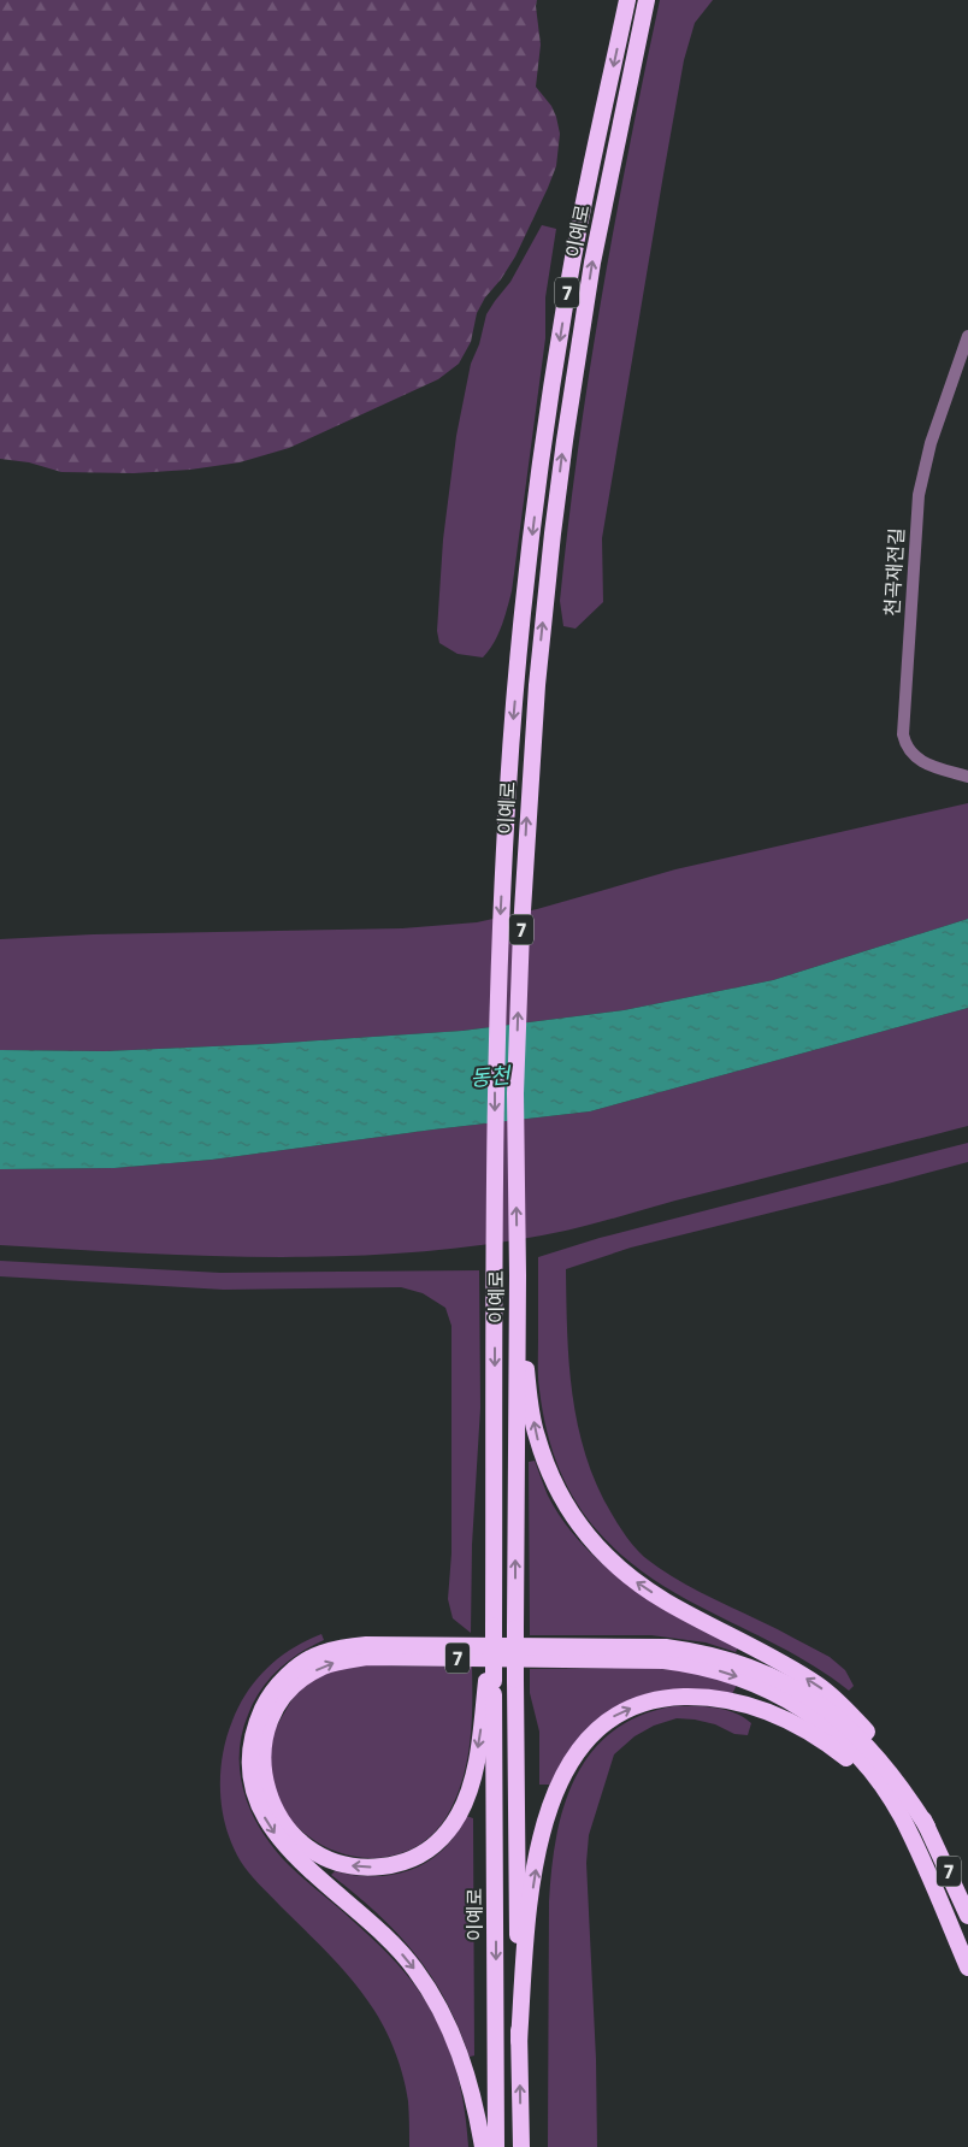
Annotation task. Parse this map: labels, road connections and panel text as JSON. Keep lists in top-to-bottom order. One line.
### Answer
{"streets":{"highway":["이예로","7"],"street":["천곡재전길"]},"crossings":[["이예로","7"]],"water":["동천"]}
